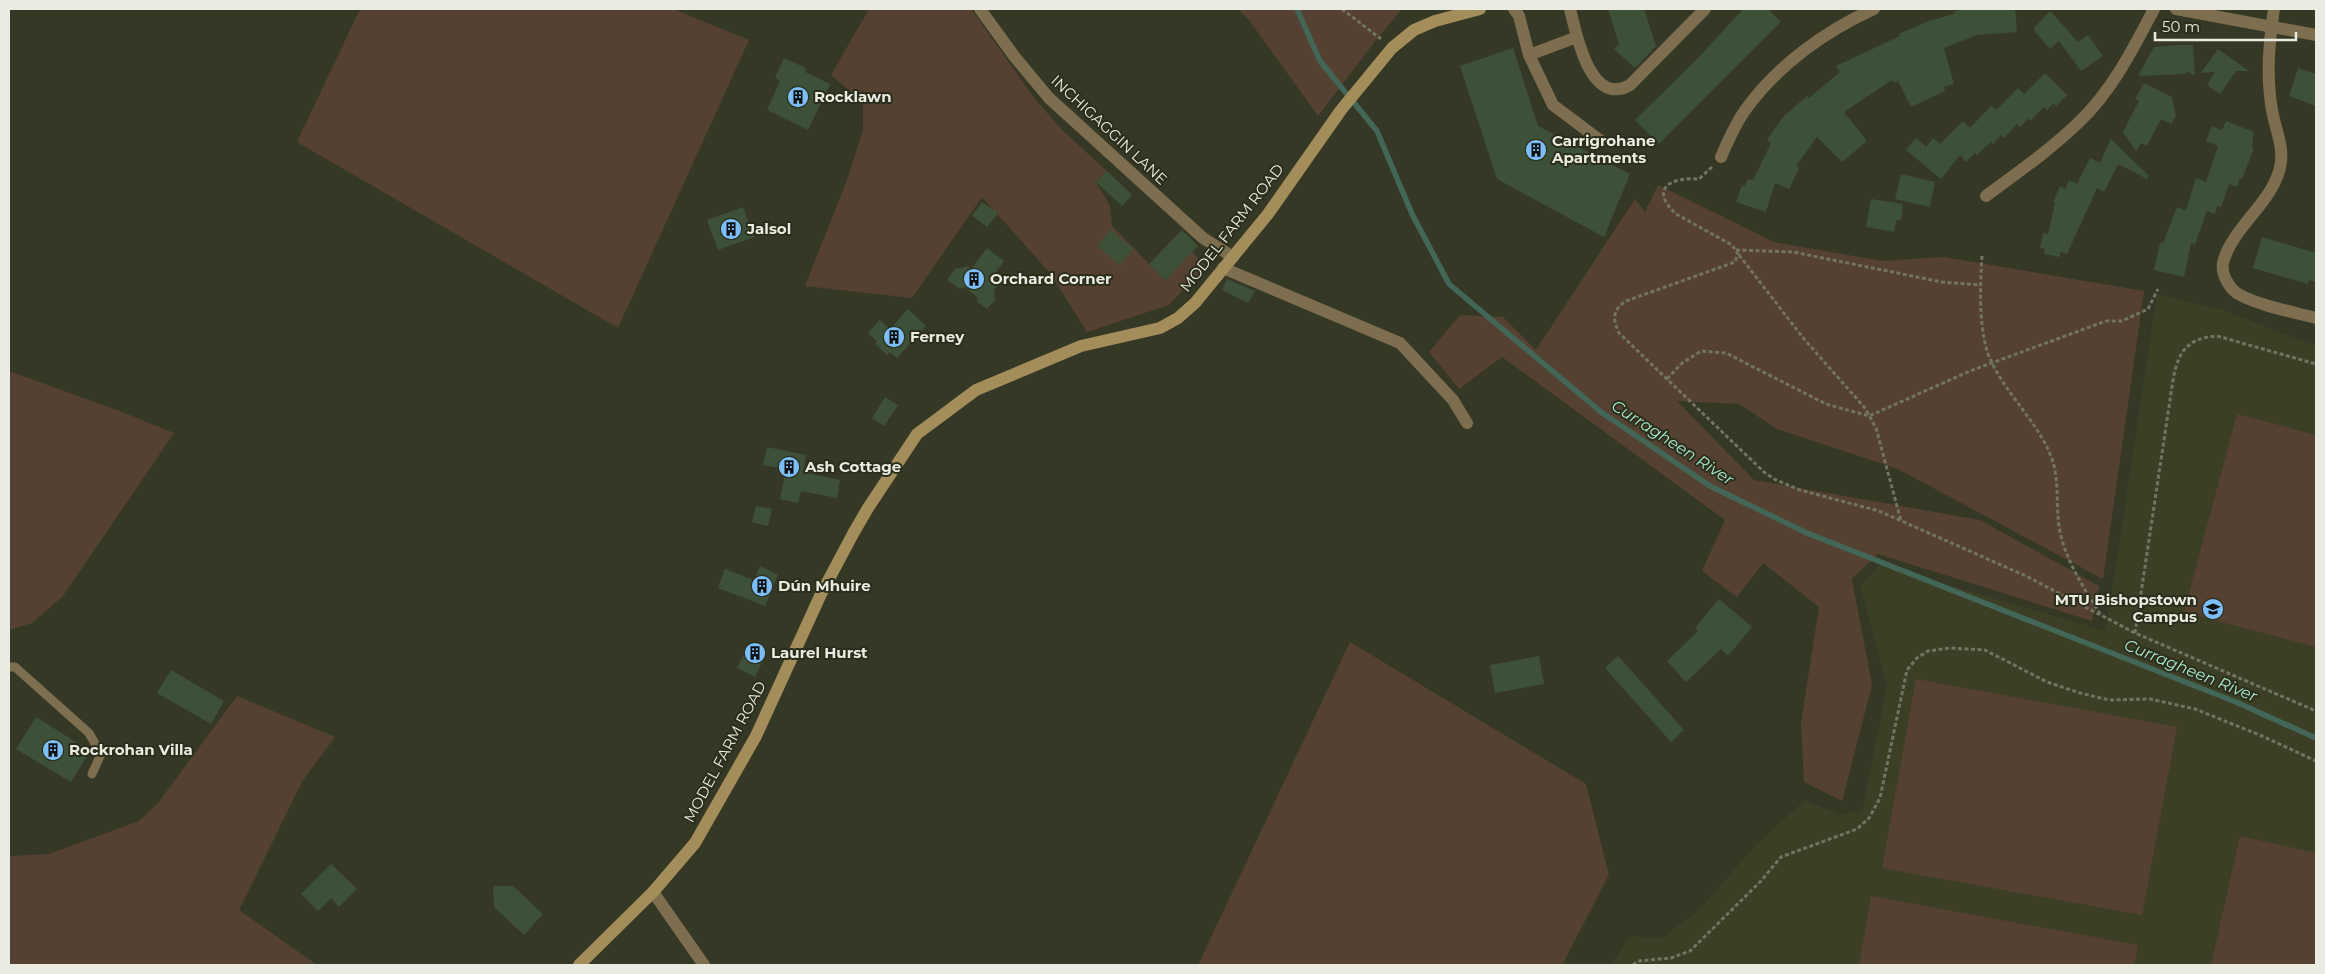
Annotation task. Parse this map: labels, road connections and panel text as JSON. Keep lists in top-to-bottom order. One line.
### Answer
{"streets":{"main road":["MODEL FARM ROAD"],"street":["INCHIGAGGIN LANE"]},"crossings":[["INCHIGAGGIN LANE","MODEL FARM ROAD"]],"water":["Curragheen River"],"places":{"building":["Rocklawn","Carrigrohane Apartments","Jalsol","Orchard Corner","Ferney","Ash Cottage","Dún Mhuire","Laurel Hurst","Rockrohan Villa"],"school or university":["MTU Bishopstown Campus"]},"scale_bar":"50 m"}
